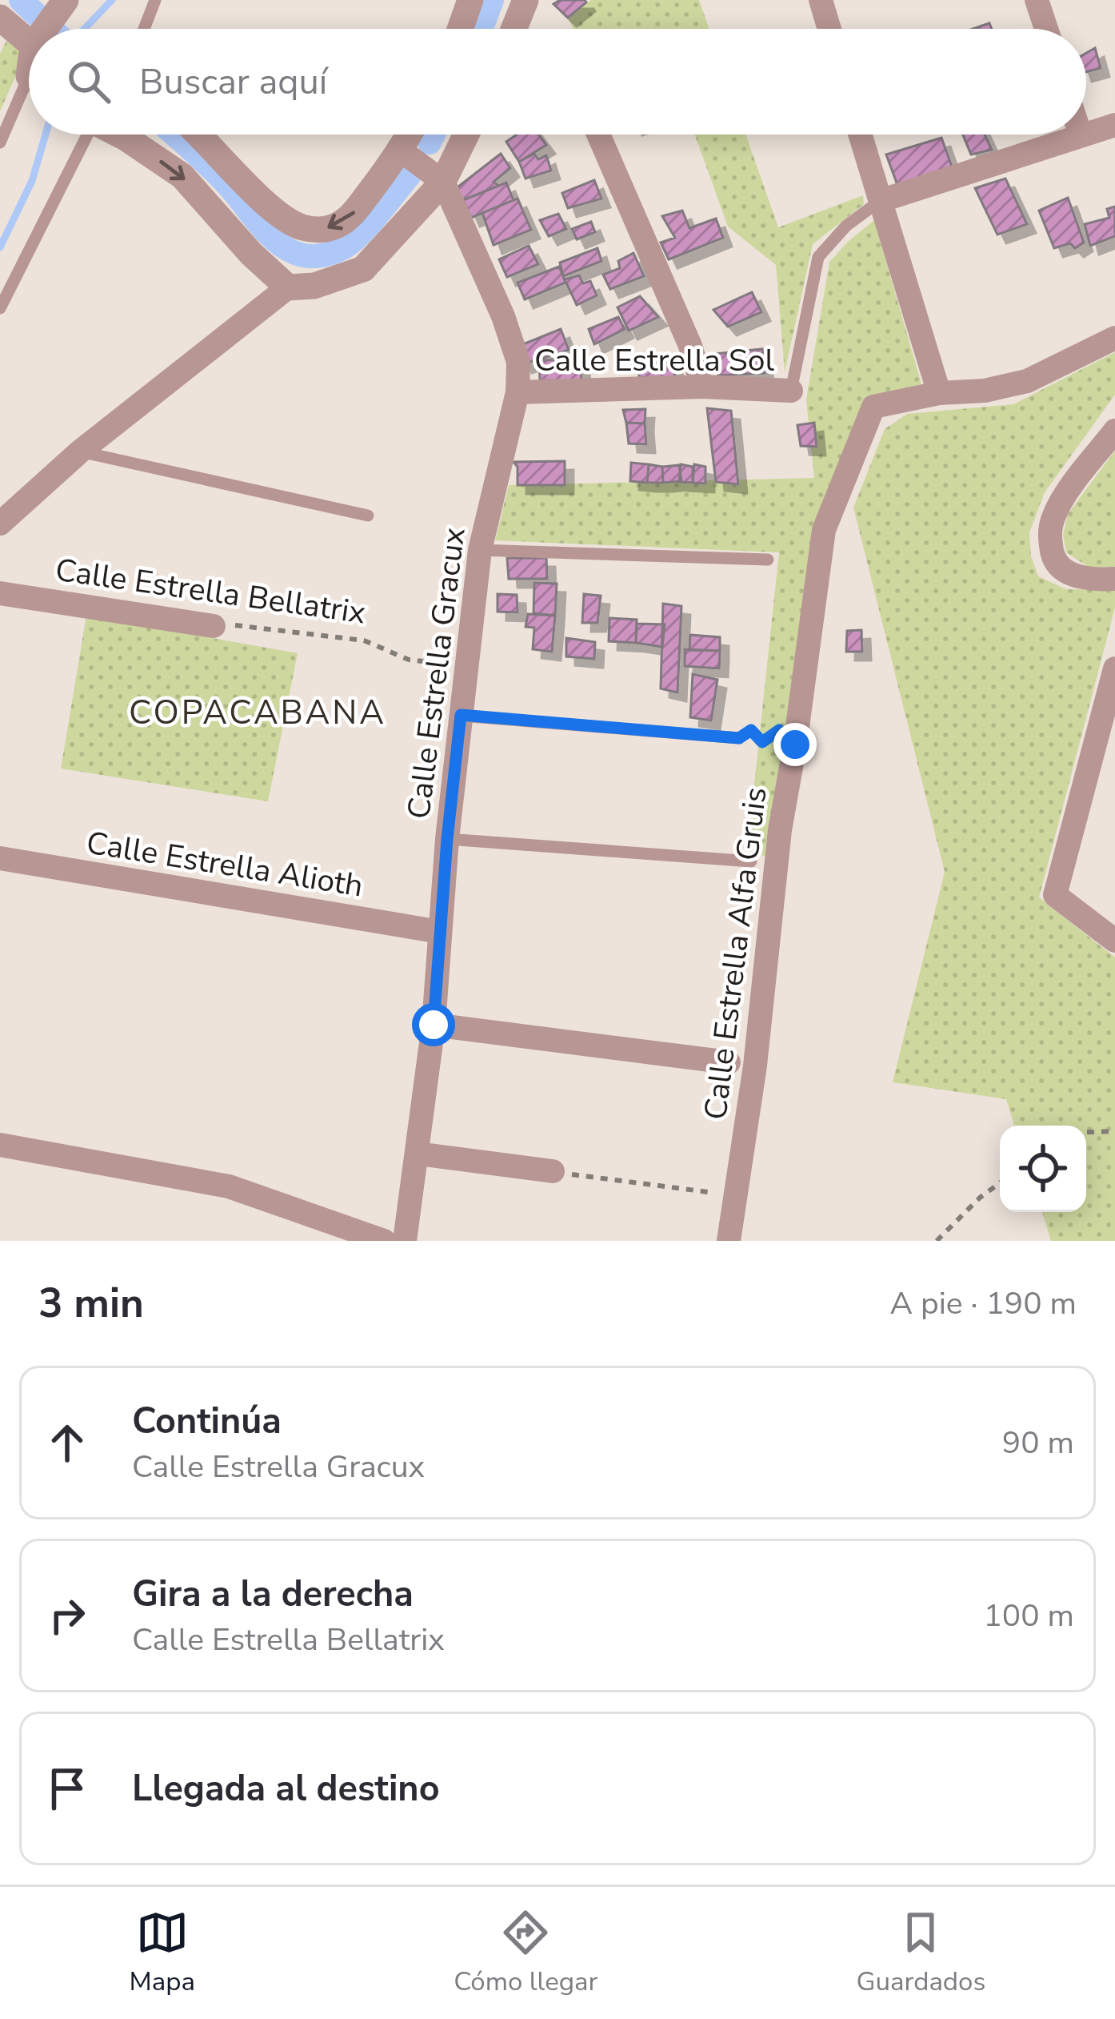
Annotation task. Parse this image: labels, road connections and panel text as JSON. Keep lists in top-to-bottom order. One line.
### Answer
{"streets":{"street":["Calle Estrella Sol","Calle Estrella Bellatrix","Calle Estrella Gracux","Calle Estrella Alioth","Calle Estrella Alfa Gruis"]},"crossings":[["Calle Estrella Sol","Calle Estrella Gracux"],["Calle Estrella Bellatrix","Calle Estrella Gracux"],["Calle Estrella Gracux","Calle Estrella Alioth"]],"districts":["COPACABANA"],"page":{"search":"Buscar aquí","heading":["3 min","A pie · 190 m"],"list":[["Continúa","Calle Estrella Gracux","90 m"],["Gira a la derecha","Calle Estrella Bellatrix","100 m"],"Llegada al destino"],"nav":["Mapa","Cómo llegar","Guardados"]}}
